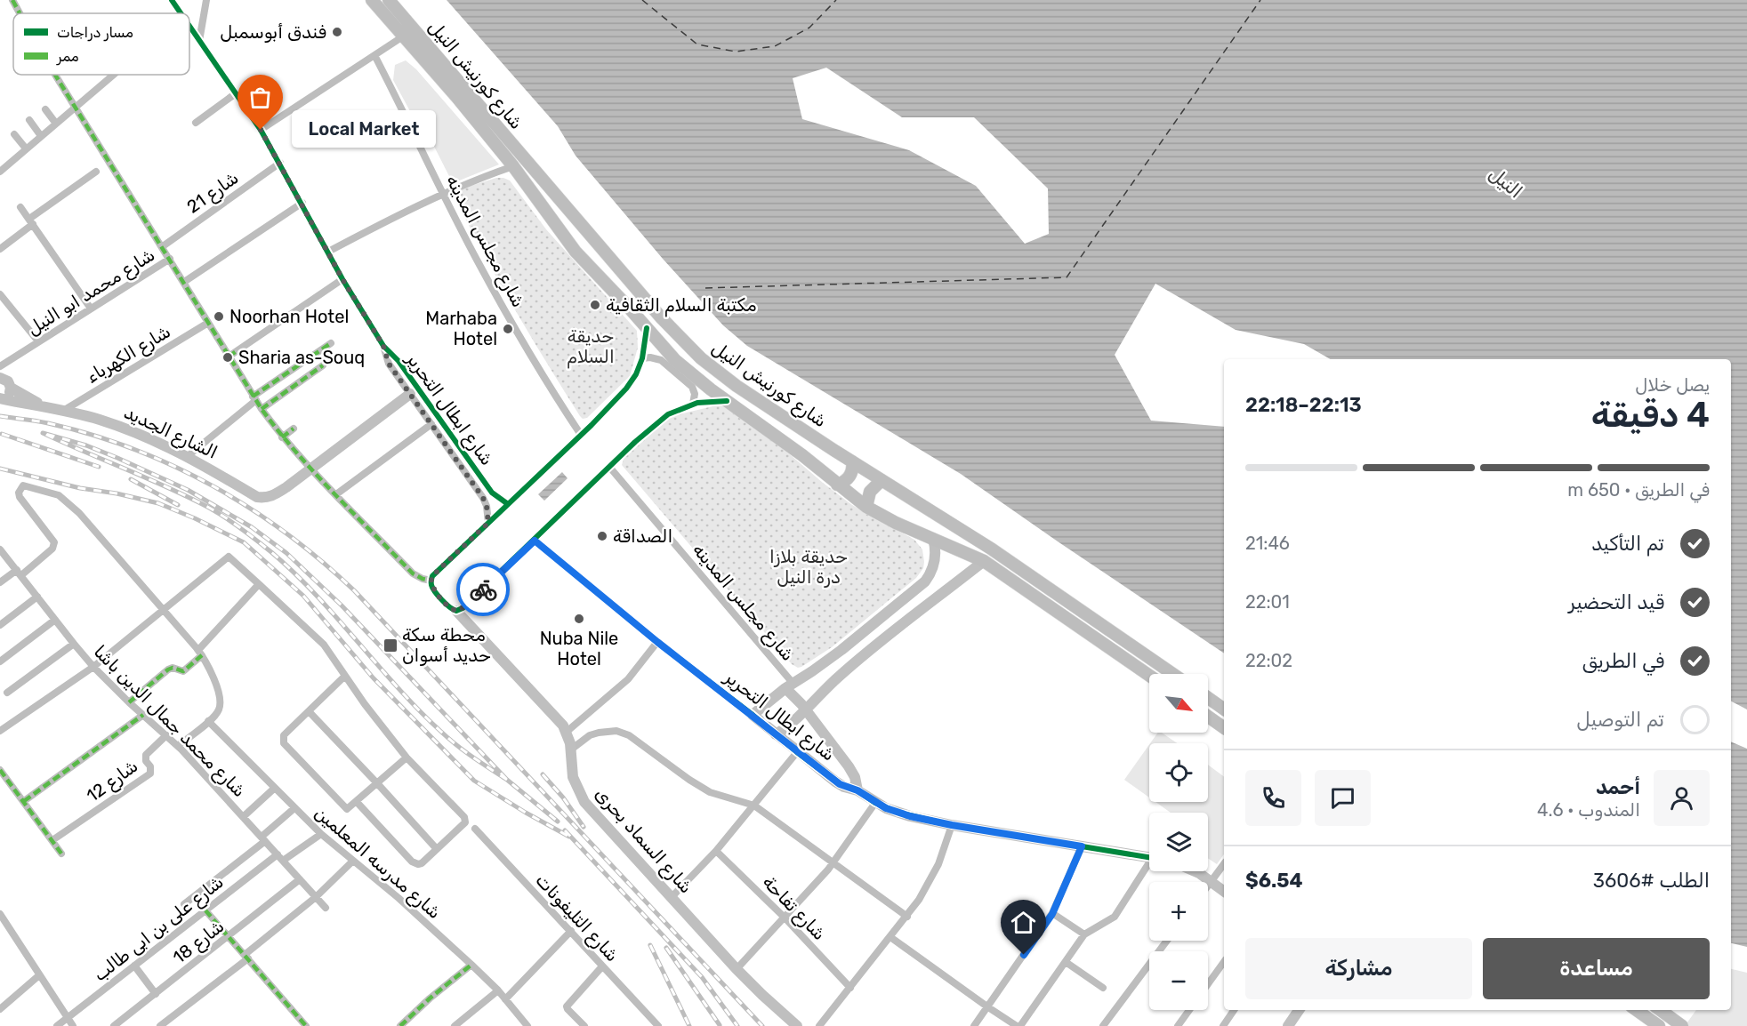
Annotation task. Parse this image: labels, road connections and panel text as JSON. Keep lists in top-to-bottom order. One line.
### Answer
{"streets":{"main road":["شارع كورنيش النيل"],"street":["شارع 21","شارع مجلس المدينه","شارع محمد ابو النيل","شارع الكهرباء","شارع ابطال التحرير","الشارع الجديد","شارع محمد جمال الدين باشا","شارع 12","شارع السماد بحرى","شارع مدرسه المعلمين","شارع تفاحة","شارع التليفونات","شارع على بن ابى طالب","شارع 18"]},"crossings":[["شارع 21","شارع ابطال التحرير"],["شارع مجلس المدينه","شارع ابطال التحرير"],["شارع الكهرباء","الشارع الجديد"],["شارع محمد جمال الدين باشا","شارع 12"],["شارع محمد جمال الدين باشا","شارع على بن ابى طالب"],["شارع محمد جمال الدين باشا","شارع 18"]],"water":["النيل"],"parks":["حديقة السلام","حديقة بلازا درة النيل"],"places":{"other":["فندق أبوسمبل","Local Market","مكتبة السلام الثقافية","Noorhan Hotel","Marhaba Hotel","Sharia as-Souq","الصداقة","Nuba Nile Hotel"],"transit":["محطة سكة حديد أسوان"]},"legend":["مسار دراجات","ممر"],"north":"bottom right","page":{"bubble":"Local Market","heading":["4 دقيقة","يصل خلال","22:13–22:18"],"panel":["أحمد","المندوب · 4.6","الطلب #3606","$6.54"],"bar":"في الطريق · 650 m","list":[["تم التأكيد","21:46"],["قيد التحضير","22:01"],["في الطريق","22:02"],"تم التوصيل"],"map_buttons":["+","−"],"buttons":["مساعدة","مشاركة"]}}
